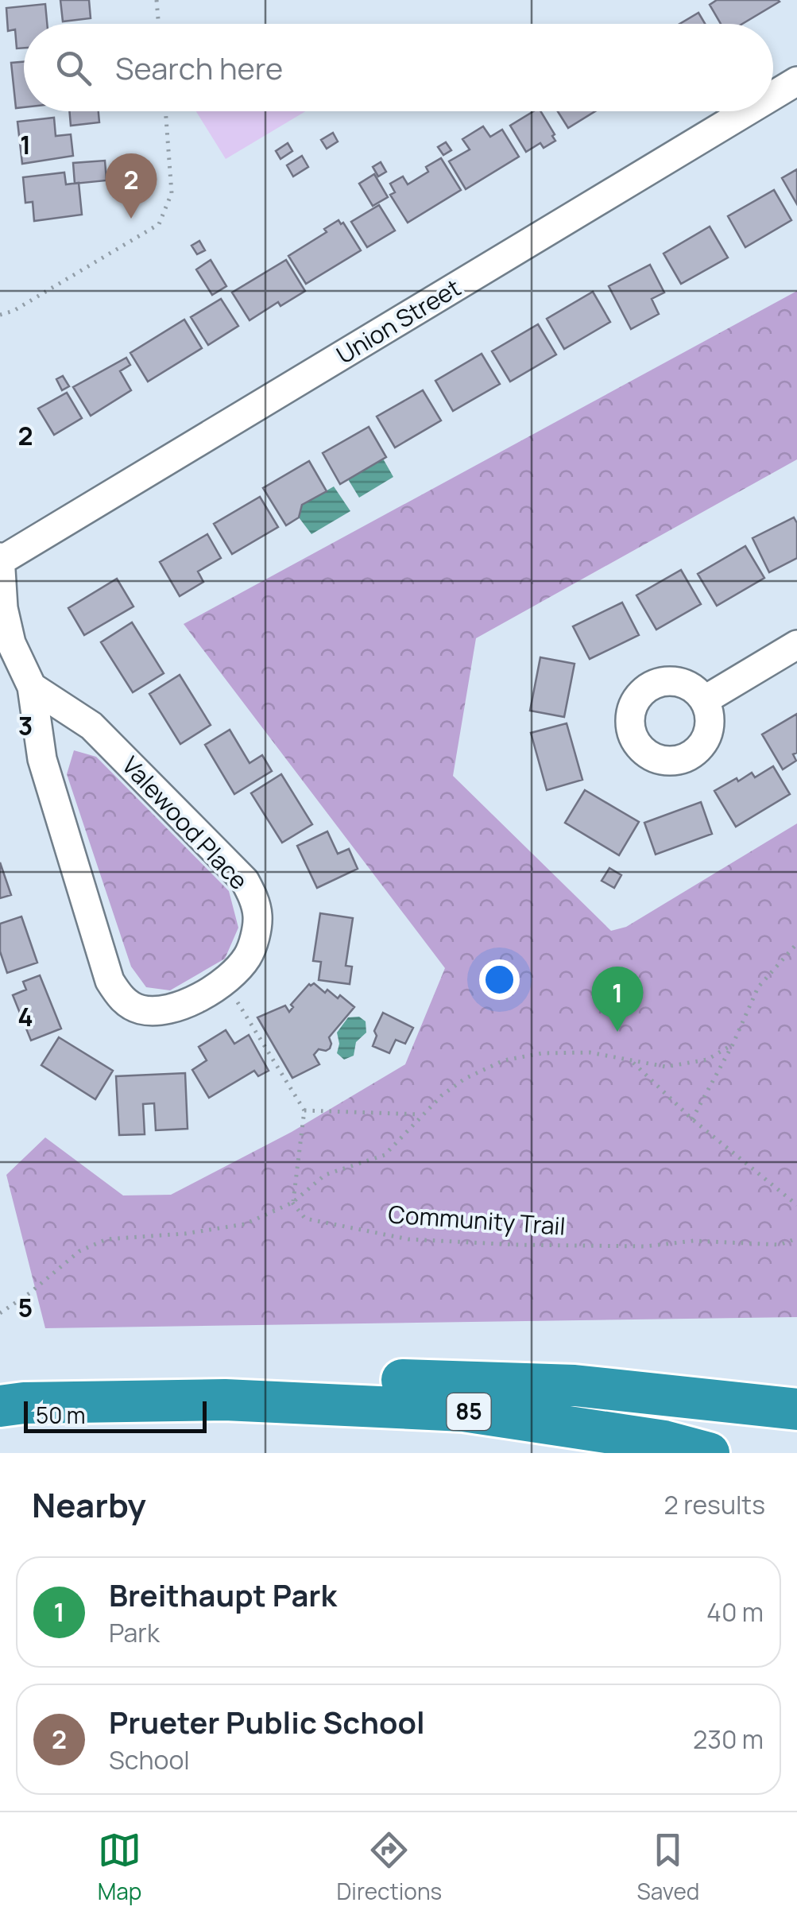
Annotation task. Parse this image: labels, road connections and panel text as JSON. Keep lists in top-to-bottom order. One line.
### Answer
{"streets":{"highway":["85"],"street":["Union Street","Valewood Place"],"path":["Community Trail"]},"crossings":[["Union Street","Valewood Place"]],"scale_bar":"50 m","page":{"search":"Search here","pins":["2","1"],"scale":"50 m","heading":["Nearby","2 results"],"list":[{"mark":"1","name":"Breithaupt Park","note":"Park","value":"40 m"},{"mark":"2","name":"Prueter Public School","note":"School","value":"230 m"}],"nav":["Map","Directions","Saved"]},"grid":{"rows":["1","2","3","4","5"]}}
